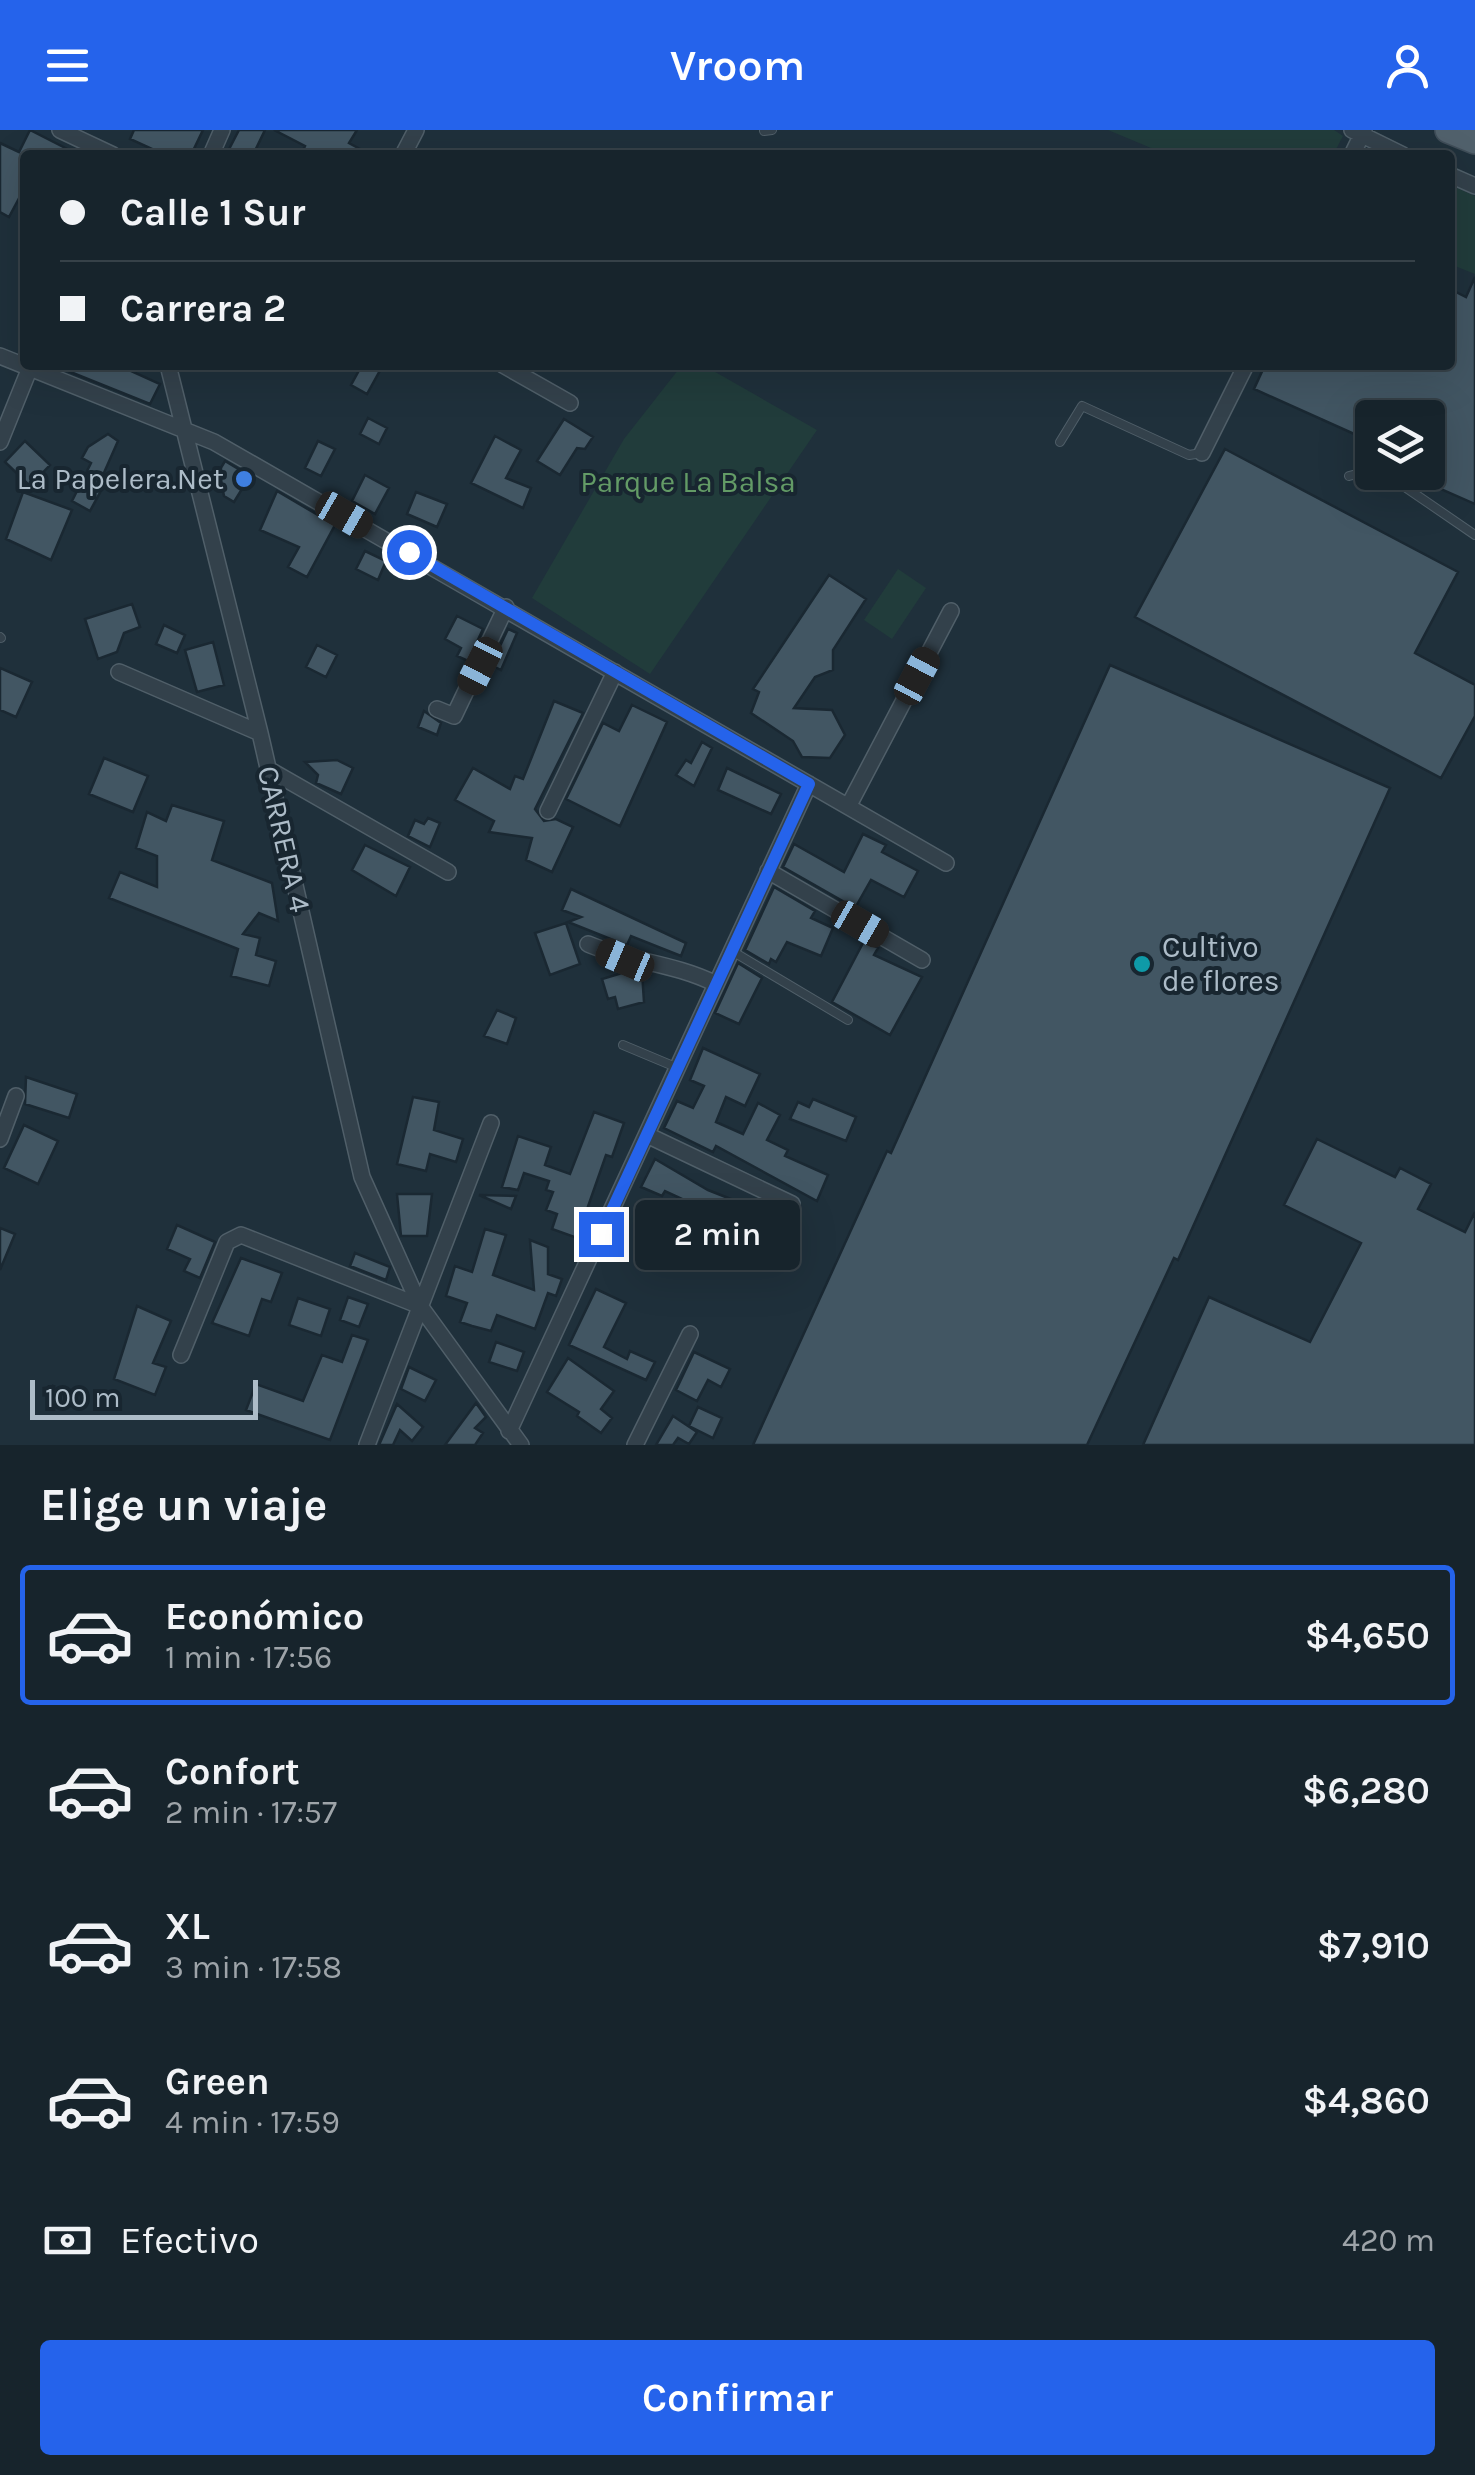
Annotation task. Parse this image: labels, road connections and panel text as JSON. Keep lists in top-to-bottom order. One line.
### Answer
{"streets":{"street":["CARRERA 4"]},"parks":["Parque La Balsa"],"places":["La Papelera.Net","Cultivo de flores"],"scale_bar":"100 m","page":{"header":"Vroom","banner":["Calle 1 Sur","Carrera 2"],"bubble":"2 min","scale":"100 m","heading":"Elige un viaje","list":[{"name":"Económico","note":"1 min · 17:56","value":"$4,650"},{"name":"Confort","note":"2 min · 17:57","value":"$6,280"},{"name":"XL","note":"3 min · 17:58","value":"$7,910"},{"name":"Green","note":"4 min · 17:59","value":"$4,860"}],"pay":["Efectivo","420 m"],"buttons":"Confirmar"}}
